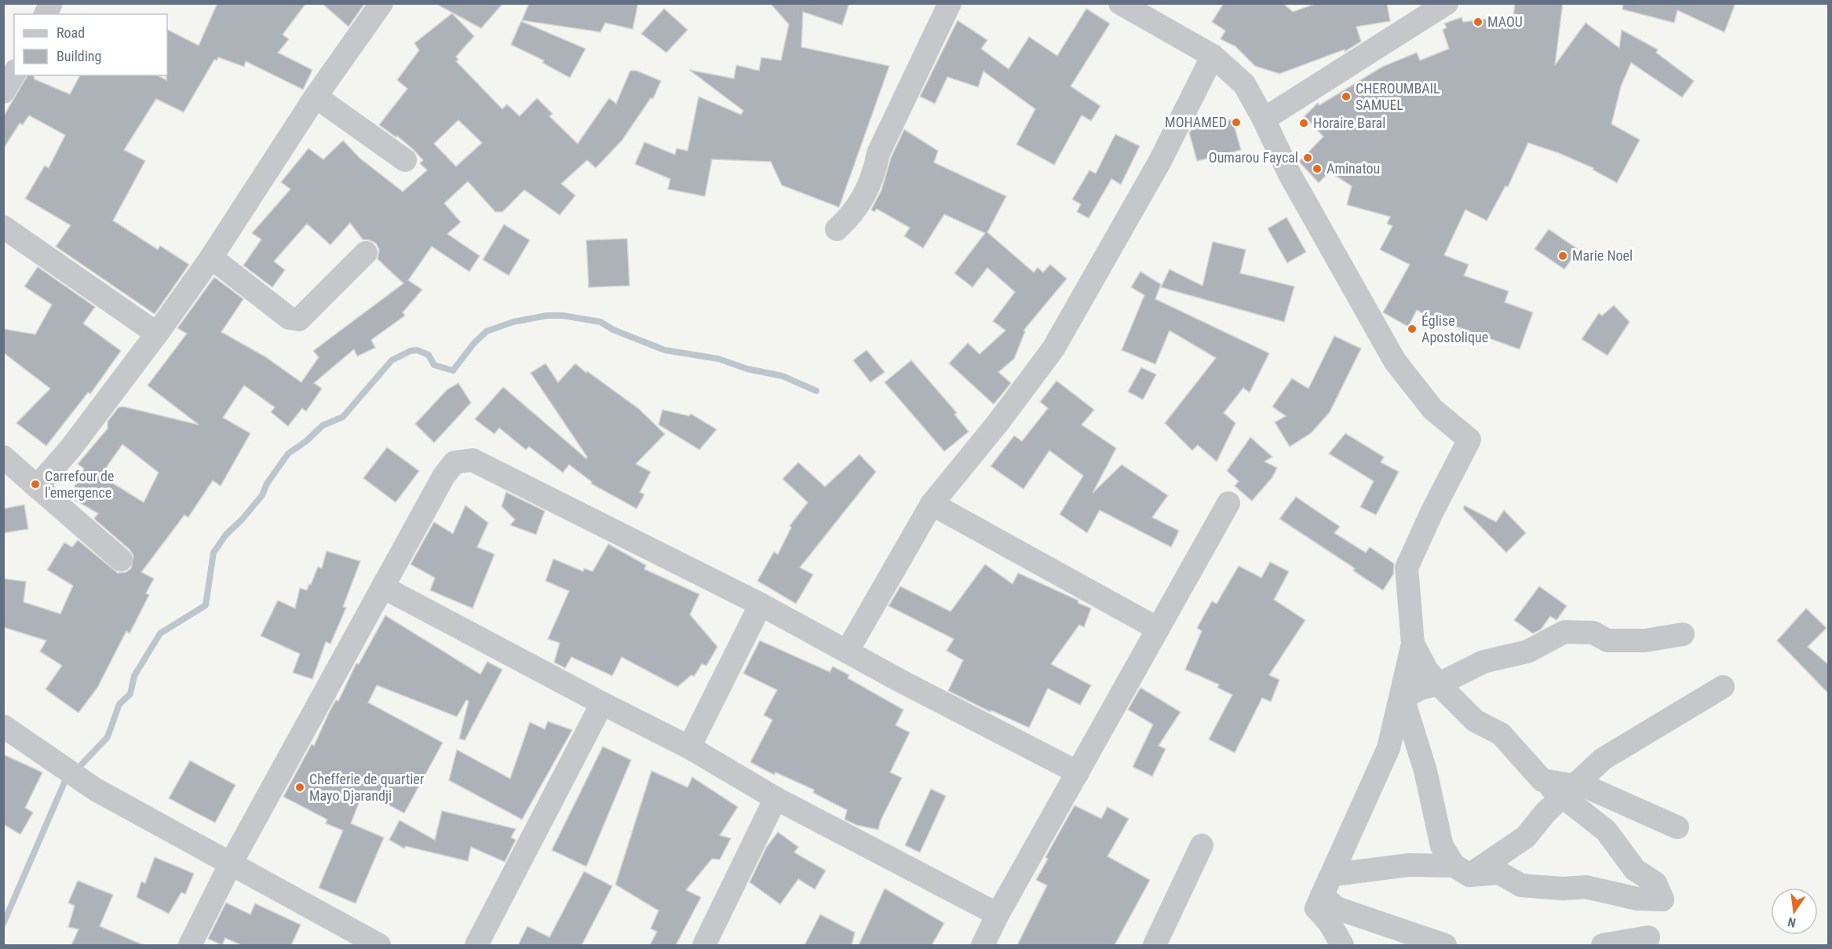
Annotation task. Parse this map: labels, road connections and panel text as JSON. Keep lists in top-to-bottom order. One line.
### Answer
{"places":["MAOU","CHEROUMBAIL SAMUEL","MOHAMED","Horaire Baral","Oumarou Faycal","Aminatou","Marie Noel","Église Apostolique","Carrefour de l'emergence","Chefferie de quartier Mayo Djarandji"],"legend":["Road","Building"],"north":"bottom"}
